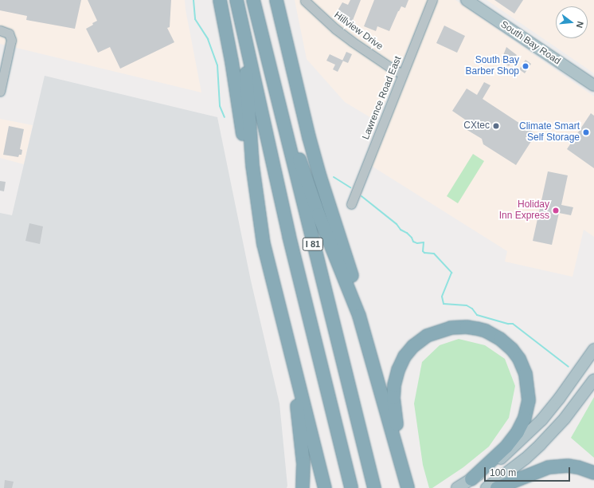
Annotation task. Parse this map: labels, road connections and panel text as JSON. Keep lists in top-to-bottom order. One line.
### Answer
{"streets":{"highway":["I 81"],"main road":["South Bay Road"],"street":["Hillview Drive","Lawrence Road East"]},"crossings":[["Hillview Drive","Lawrence Road East"]],"places":["South Bay Barber Shop","CXtec","Climate Smart Self Storage","Holiday Inn Express"],"scale_bar":"100 m","north":"right"}
